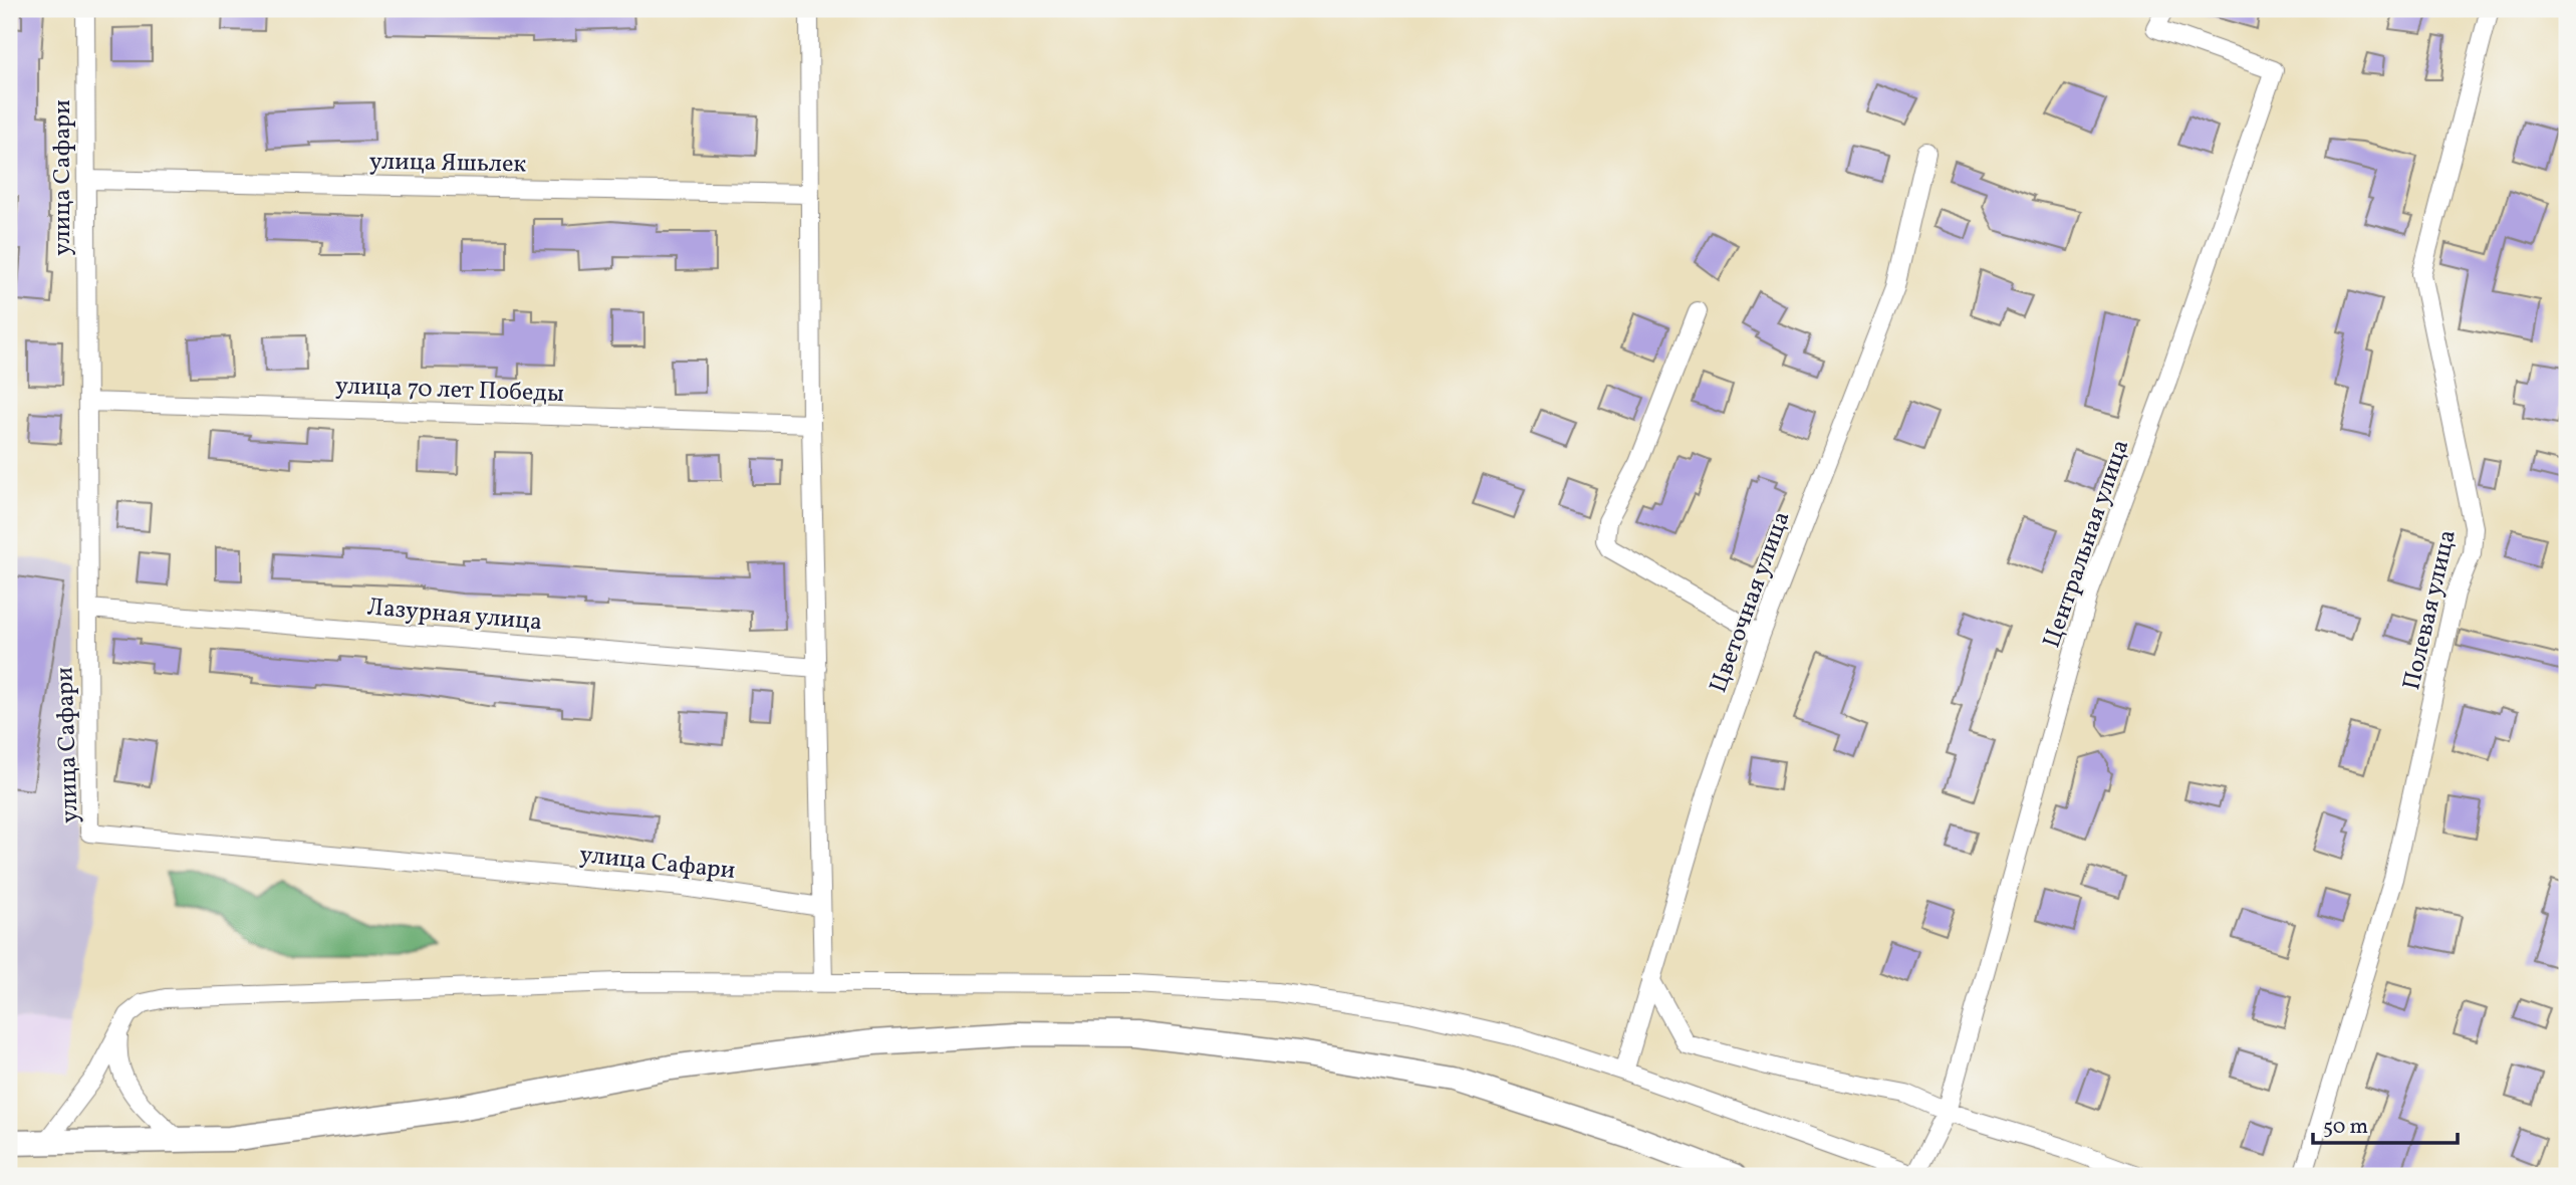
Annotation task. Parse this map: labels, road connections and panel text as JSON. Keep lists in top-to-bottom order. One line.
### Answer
{"streets":{"street":["улица Яшьлек","улица Сафари","улица 70 лет Победы","Центральная улица","Цветочная улица","Полевая улица","Лазурная улица"]},"crossings":[["улица Яшьлек","улица Сафари"],["улица Сафари","улица 70 лет Победы"],["улица Сафари","Лазурная улица"]],"scale_bar":"50 m"}
